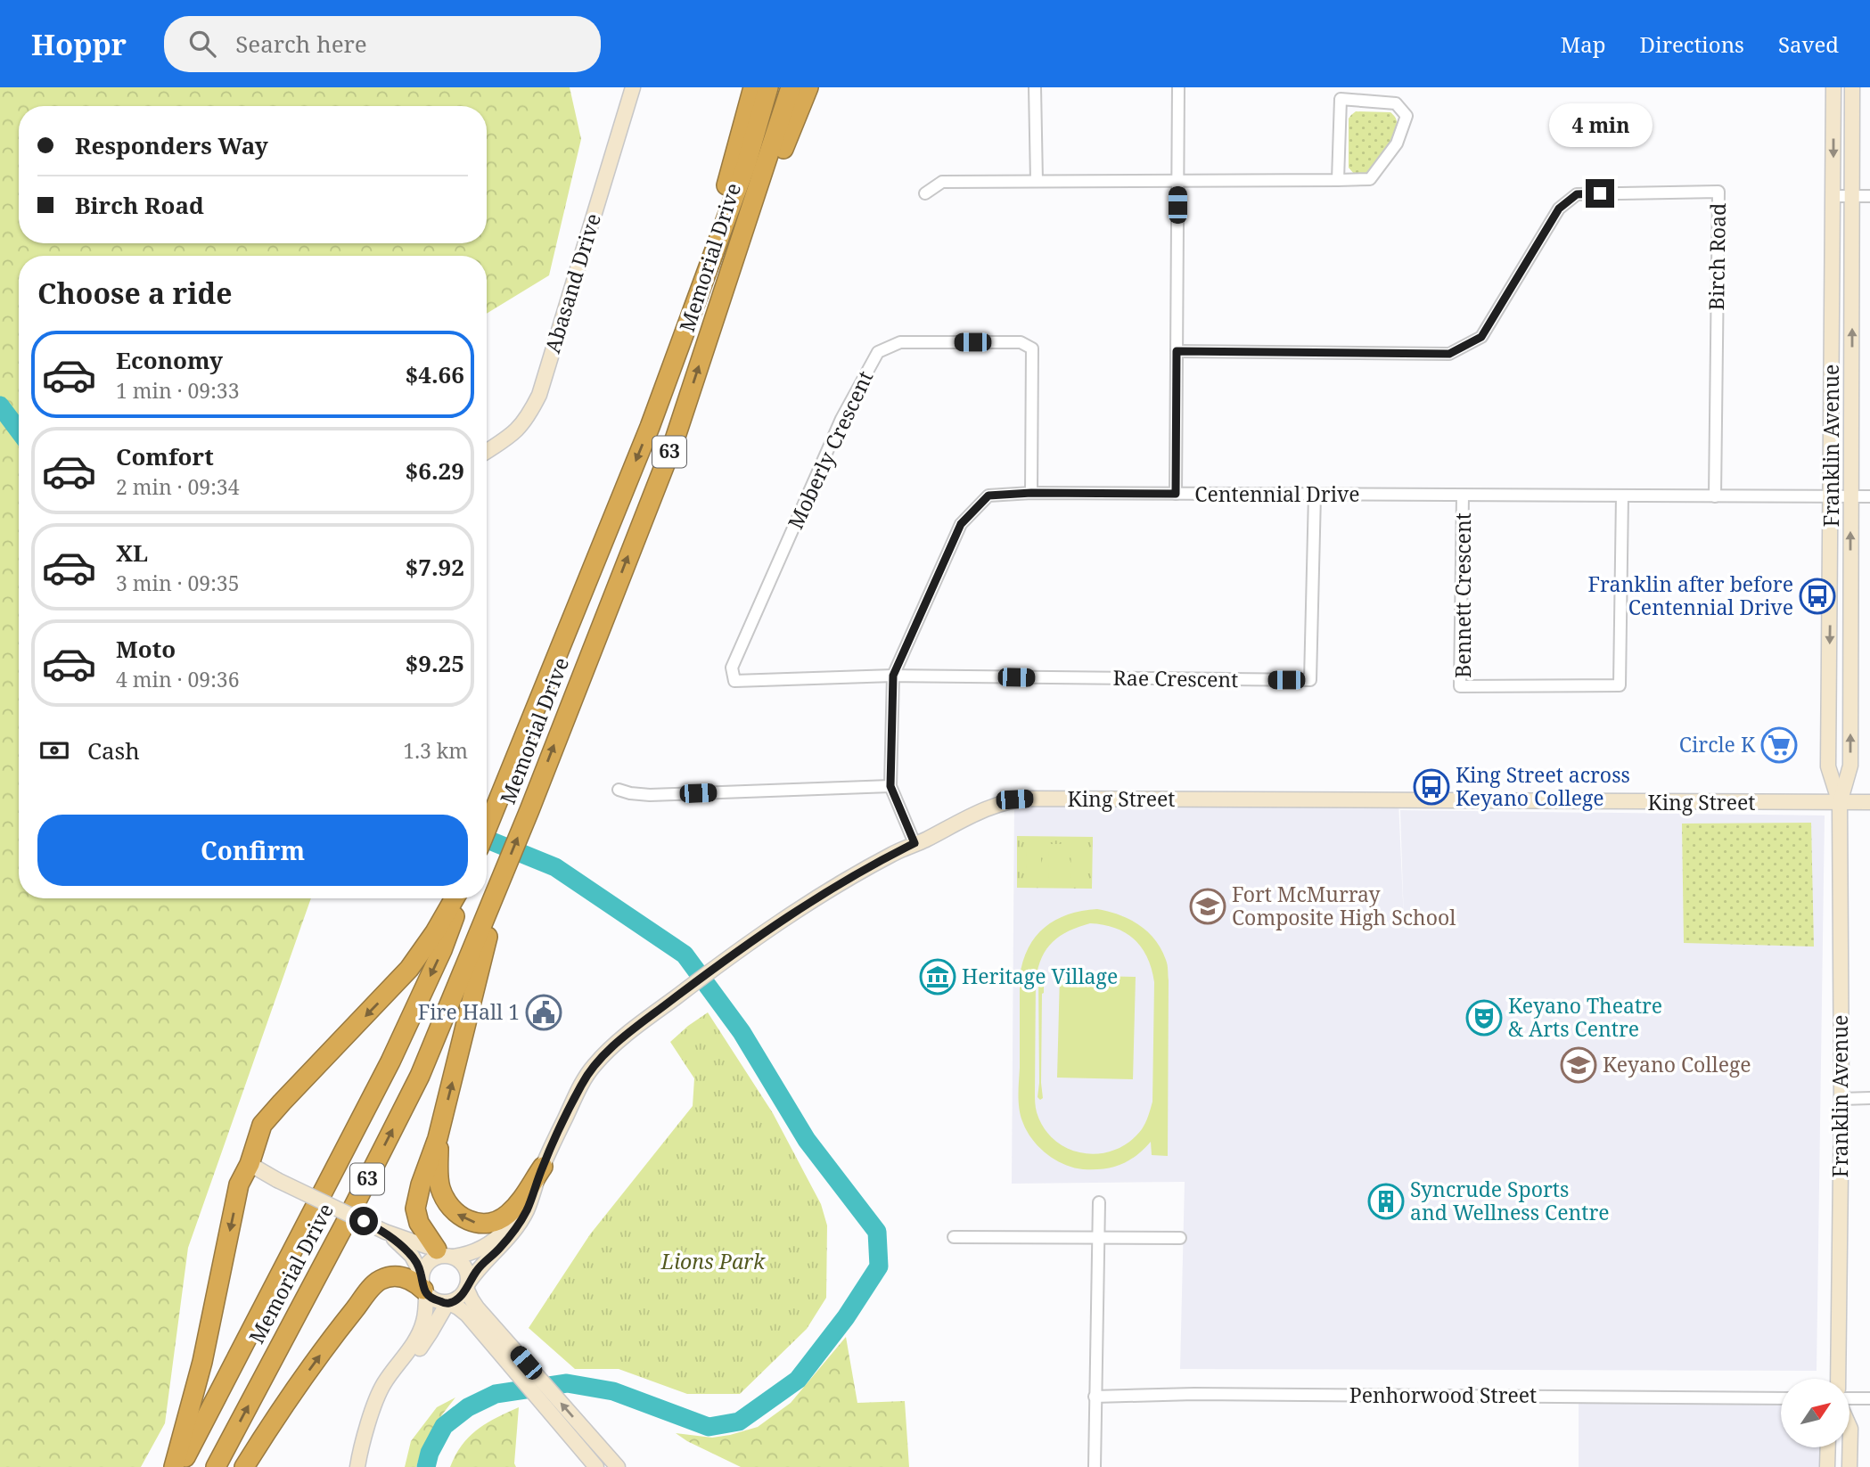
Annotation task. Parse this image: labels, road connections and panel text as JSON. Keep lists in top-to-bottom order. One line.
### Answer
{"streets":{"highway":["Memorial Drive","63"],"main road":["Abasand Drive","Franklin Avenue","King Street"],"street":["Birch Road","Moberly Crescent","Centennial Drive","Bennett Crescent","Rae Crescent","Penhorwood Street"]},"crossings":[["Birch Road","Centennial Drive"],["Franklin Avenue","Centennial Drive"],["Franklin Avenue","King Street"],["Moberly Crescent","Centennial Drive"],["Moberly Crescent","Rae Crescent"],["Centennial Drive","Bennett Crescent"],["Centennial Drive","Rae Crescent"],["Centennial Drive","King Street"]],"parks":["Lions Park"],"places":{"bus stop":["Franklin after before Centennial Drive","King Street across Keyano College"],"supermarket":["Circle K"],"school or university":["Fort McMurray Composite High School","Keyano College"],"museum":["Heritage Village"],"public building":["Fire Hall 1"],"theatre":["Keyano Theatre & Arts Centre"],"building":["Syncrude Sports and Wellness Centre"]},"north":"top right","page":{"header":"Hoppr","search":"Search here","nav":["Map","Directions","Saved"],"bubble":"4 min","banner":["Responders Way","Birch Road"],"heading":"Choose a ride","list":[{"name":"Economy","note":"1 min · 09:33","value":"$4.66"},{"name":"Comfort","note":"2 min · 09:34","value":"$6.29"},{"name":"XL","note":"3 min · 09:35","value":"$7.92"},{"name":"Moto","note":"4 min · 09:36","value":"$9.25"}],"pay":["Cash","1.3 km"],"buttons":"Confirm"}}
